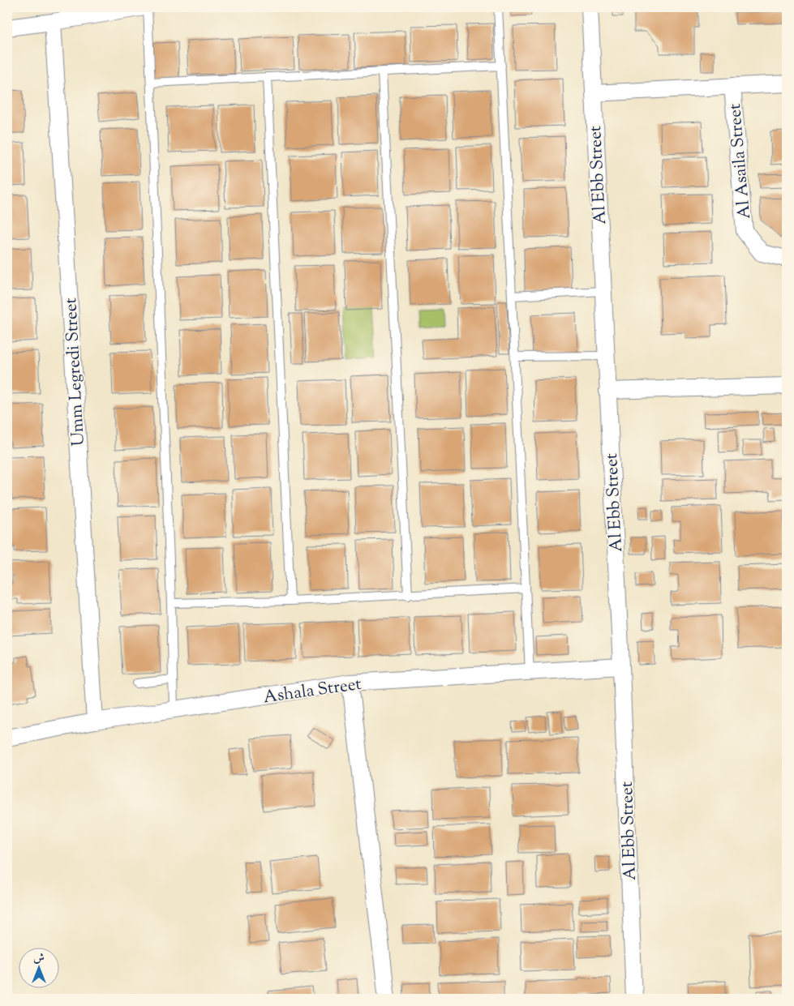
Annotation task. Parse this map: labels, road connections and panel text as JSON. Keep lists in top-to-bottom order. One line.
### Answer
{"streets":{"street":["Al Asaila Street","Al Ebb Street","Umm Legredi Street","Ashala Street"]},"crossings":[["Al Ebb Street","Ashala Street"],["Umm Legredi Street","Ashala Street"]],"north":"top"}
